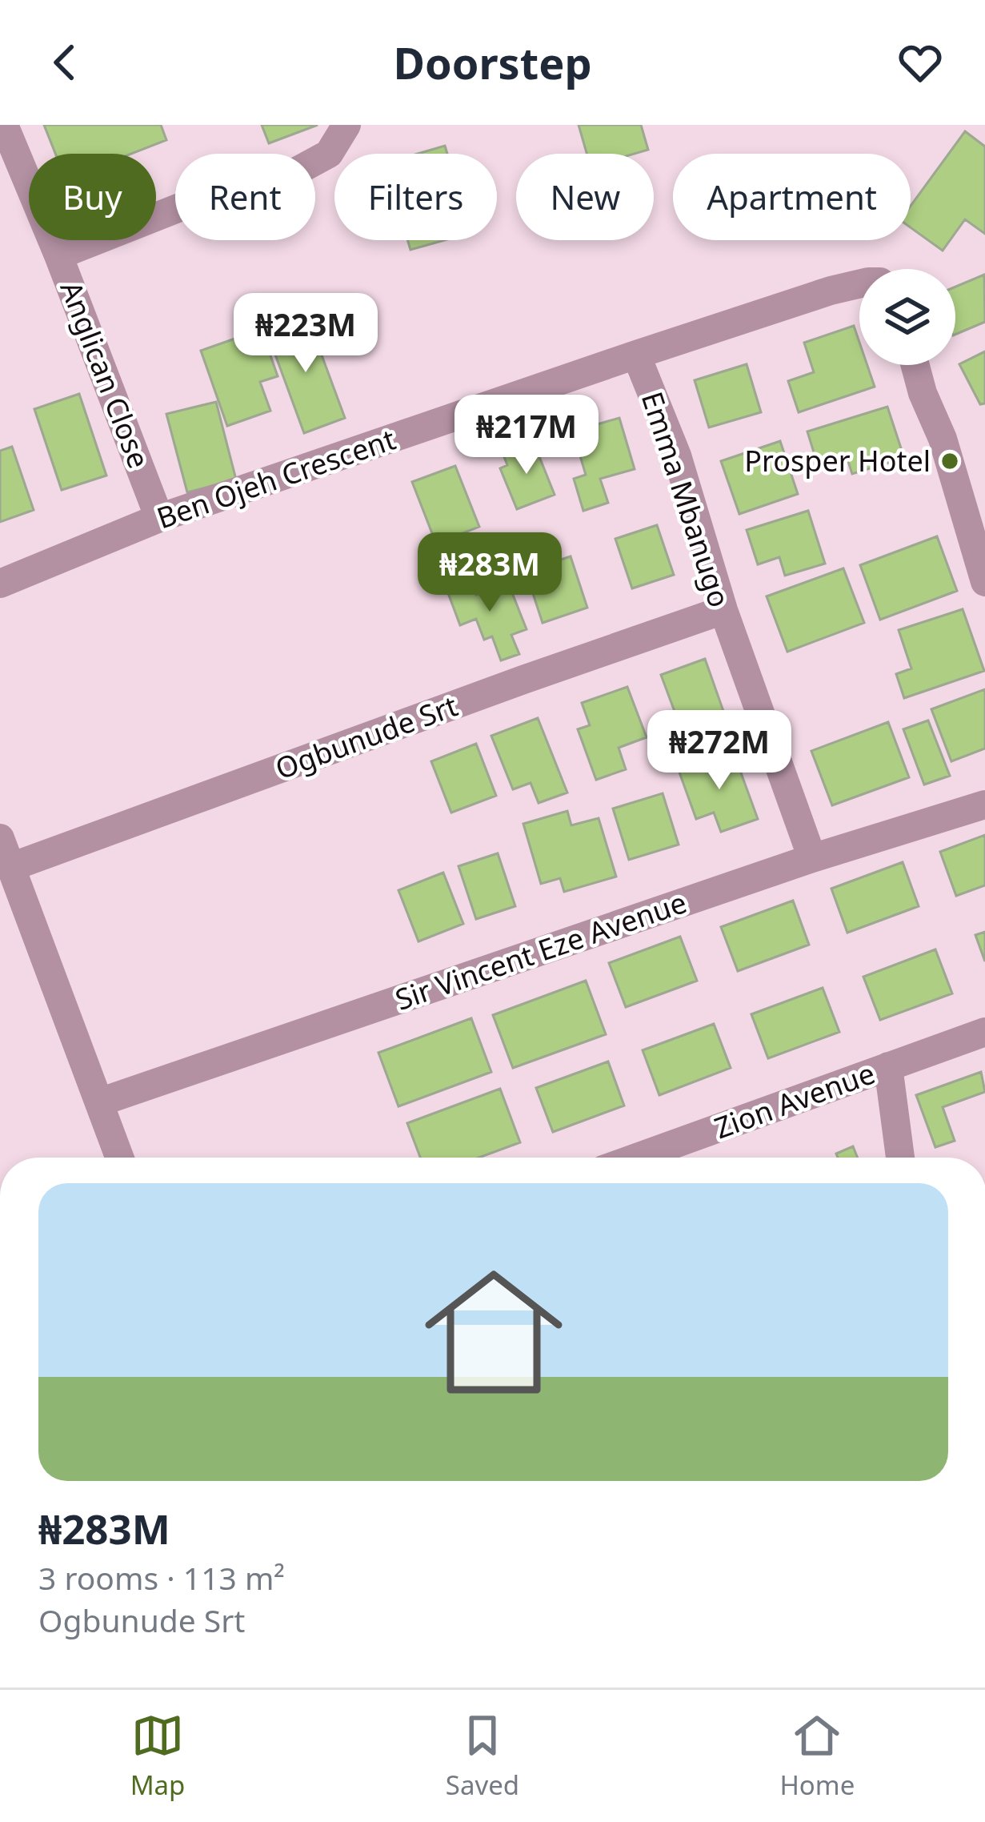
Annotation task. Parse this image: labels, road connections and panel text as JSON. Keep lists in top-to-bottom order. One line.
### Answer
{"streets":{"street":["Anglican Close","Ben Ojeh Crescent","Emma Mbanugo","Ogbunude Srt","Sir Vincent Eze Avenue","Zion Avenue"]},"crossings":[["Anglican Close","Ben Ojeh Crescent"],["Ben Ojeh Crescent","Emma Mbanugo"],["Emma Mbanugo","Ogbunude Srt"],["Emma Mbanugo","Sir Vincent Eze Avenue"]],"places":["Prosper Hotel"],"page":{"header":"Doorstep","chip":["Buy","Rent","Filters","New","Apartment"],"price":["₦223M","₦217M","₦283M","₦272M"],"list":[{"name":"₦283M","note":"3 rooms · 113 m² · Ogbunude Srt"}],"tabs":["Map","Saved","Home"]}}
